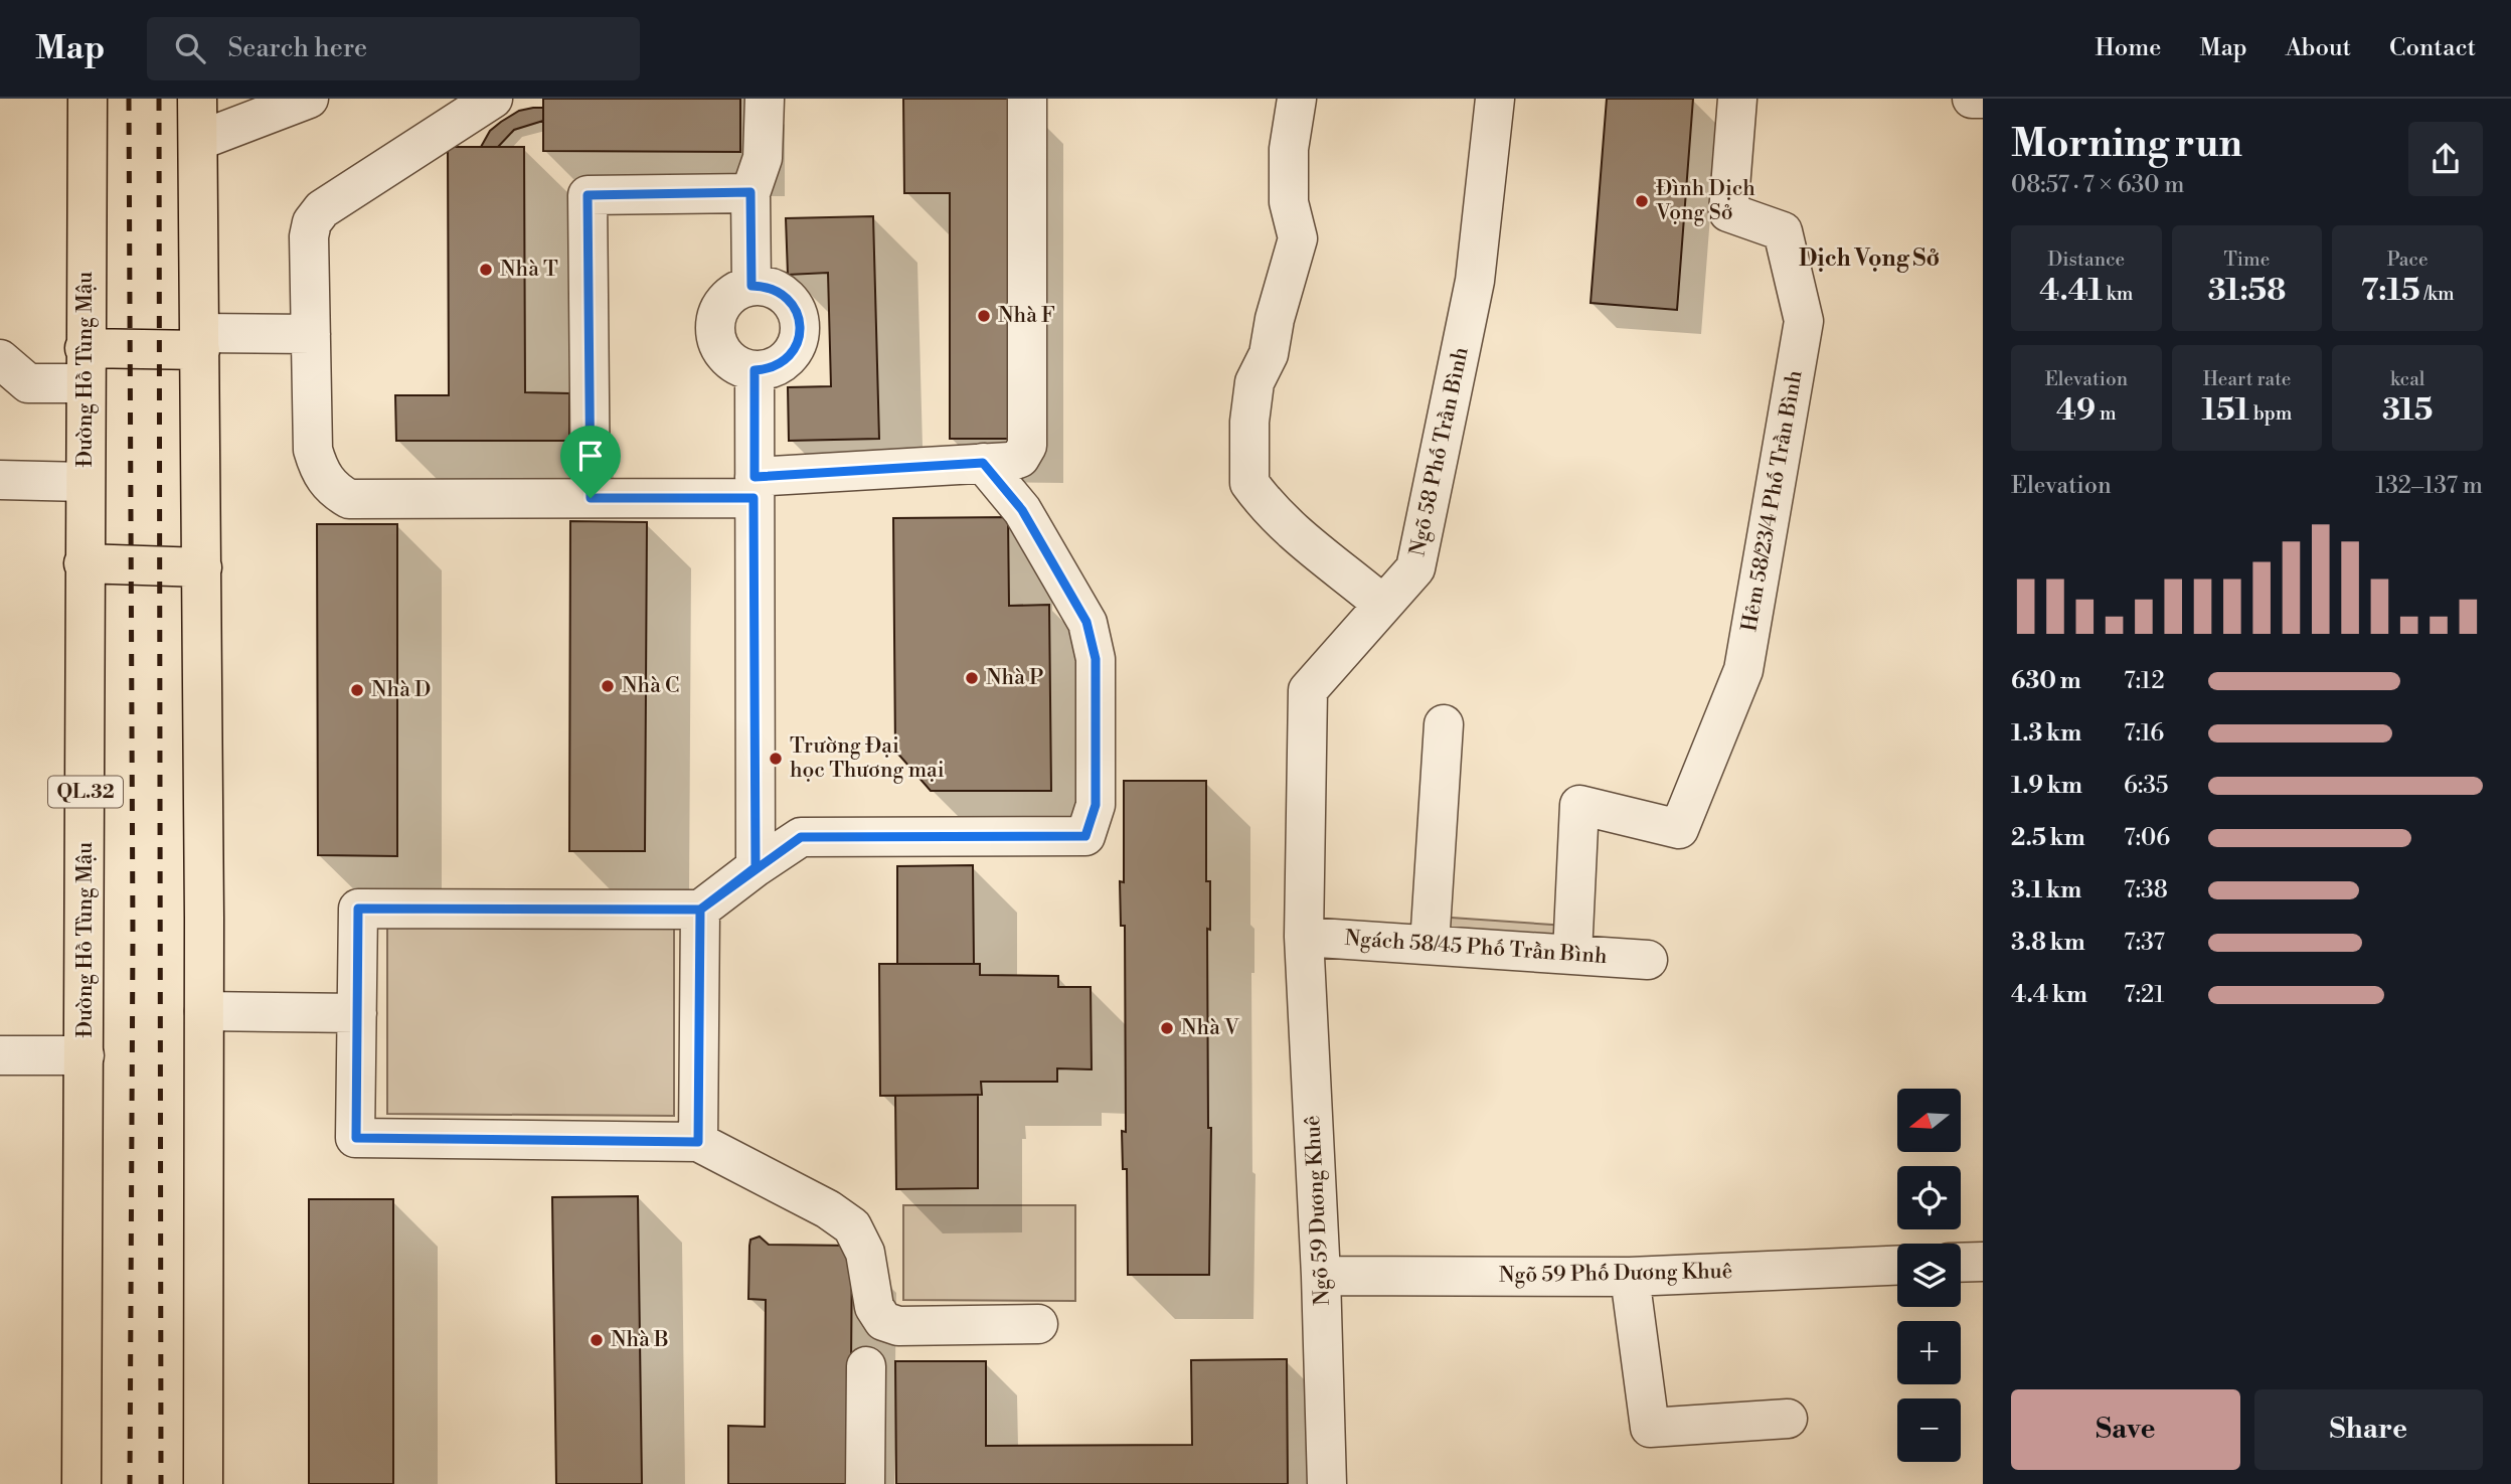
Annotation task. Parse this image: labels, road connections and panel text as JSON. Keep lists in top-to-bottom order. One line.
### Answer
{"streets":{"highway":["Đường Hồ Tùng Mậu","QL.32"],"street":["Ngõ 58 Phố Trần Bình","Hẻm 58/23/4 Phố Trần Bình","Ngách 58/45 Phố Trần Bình","Ngõ 59 Dương Khuê","Ngõ 59 Phố Dương Khuê"]},"crossings":[["Ngõ 58 Phố Trần Bình","Ngách 58/45 Phố Trần Bình"],["Ngõ 58 Phố Trần Bình","Ngõ 59 Dương Khuê"],["Hẻm 58/23/4 Phố Trần Bình","Ngách 58/45 Phố Trần Bình"],["Ngách 58/45 Phố Trần Bình","Ngõ 59 Dương Khuê"],["Ngõ 59 Dương Khuê","Ngõ 59 Phố Dương Khuê"]],"districts":["Dịch Vọng Sở"],"places":["Đình Dịch Vọng Sở","Nhà T","Nhà F","Nhà P","Nhà C","Nhà D","Trường Đại học Thương mại","Nhà V","Nhà B"],"north":"left","page":{"header":"Map","search":"Search here","nav":["Home","Map","About","Contact"],"heading":["Morning run","08:57 · 7 × 630 m"],"stats":[["Distance","4.41 km"],["Time","31:58"],["Pace","7:15 /km"],["Elevation","49 m"],["Heart rate","151 bpm"],["kcal","315"]],"chart":["Elevation","132–137 m"],"list":[{"name":"630 m","note":"7:12"},{"name":"1.3 km","note":"7:16"},{"name":"1.9 km","note":"6:35"},{"name":"2.5 km","note":"7:06"},{"name":"3.1 km","note":"7:38"},{"name":"3.8 km","note":"7:37"},{"name":"4.4 km","note":"7:21"}],"map_buttons":["+","−"],"buttons":["Save","Share"]}}
